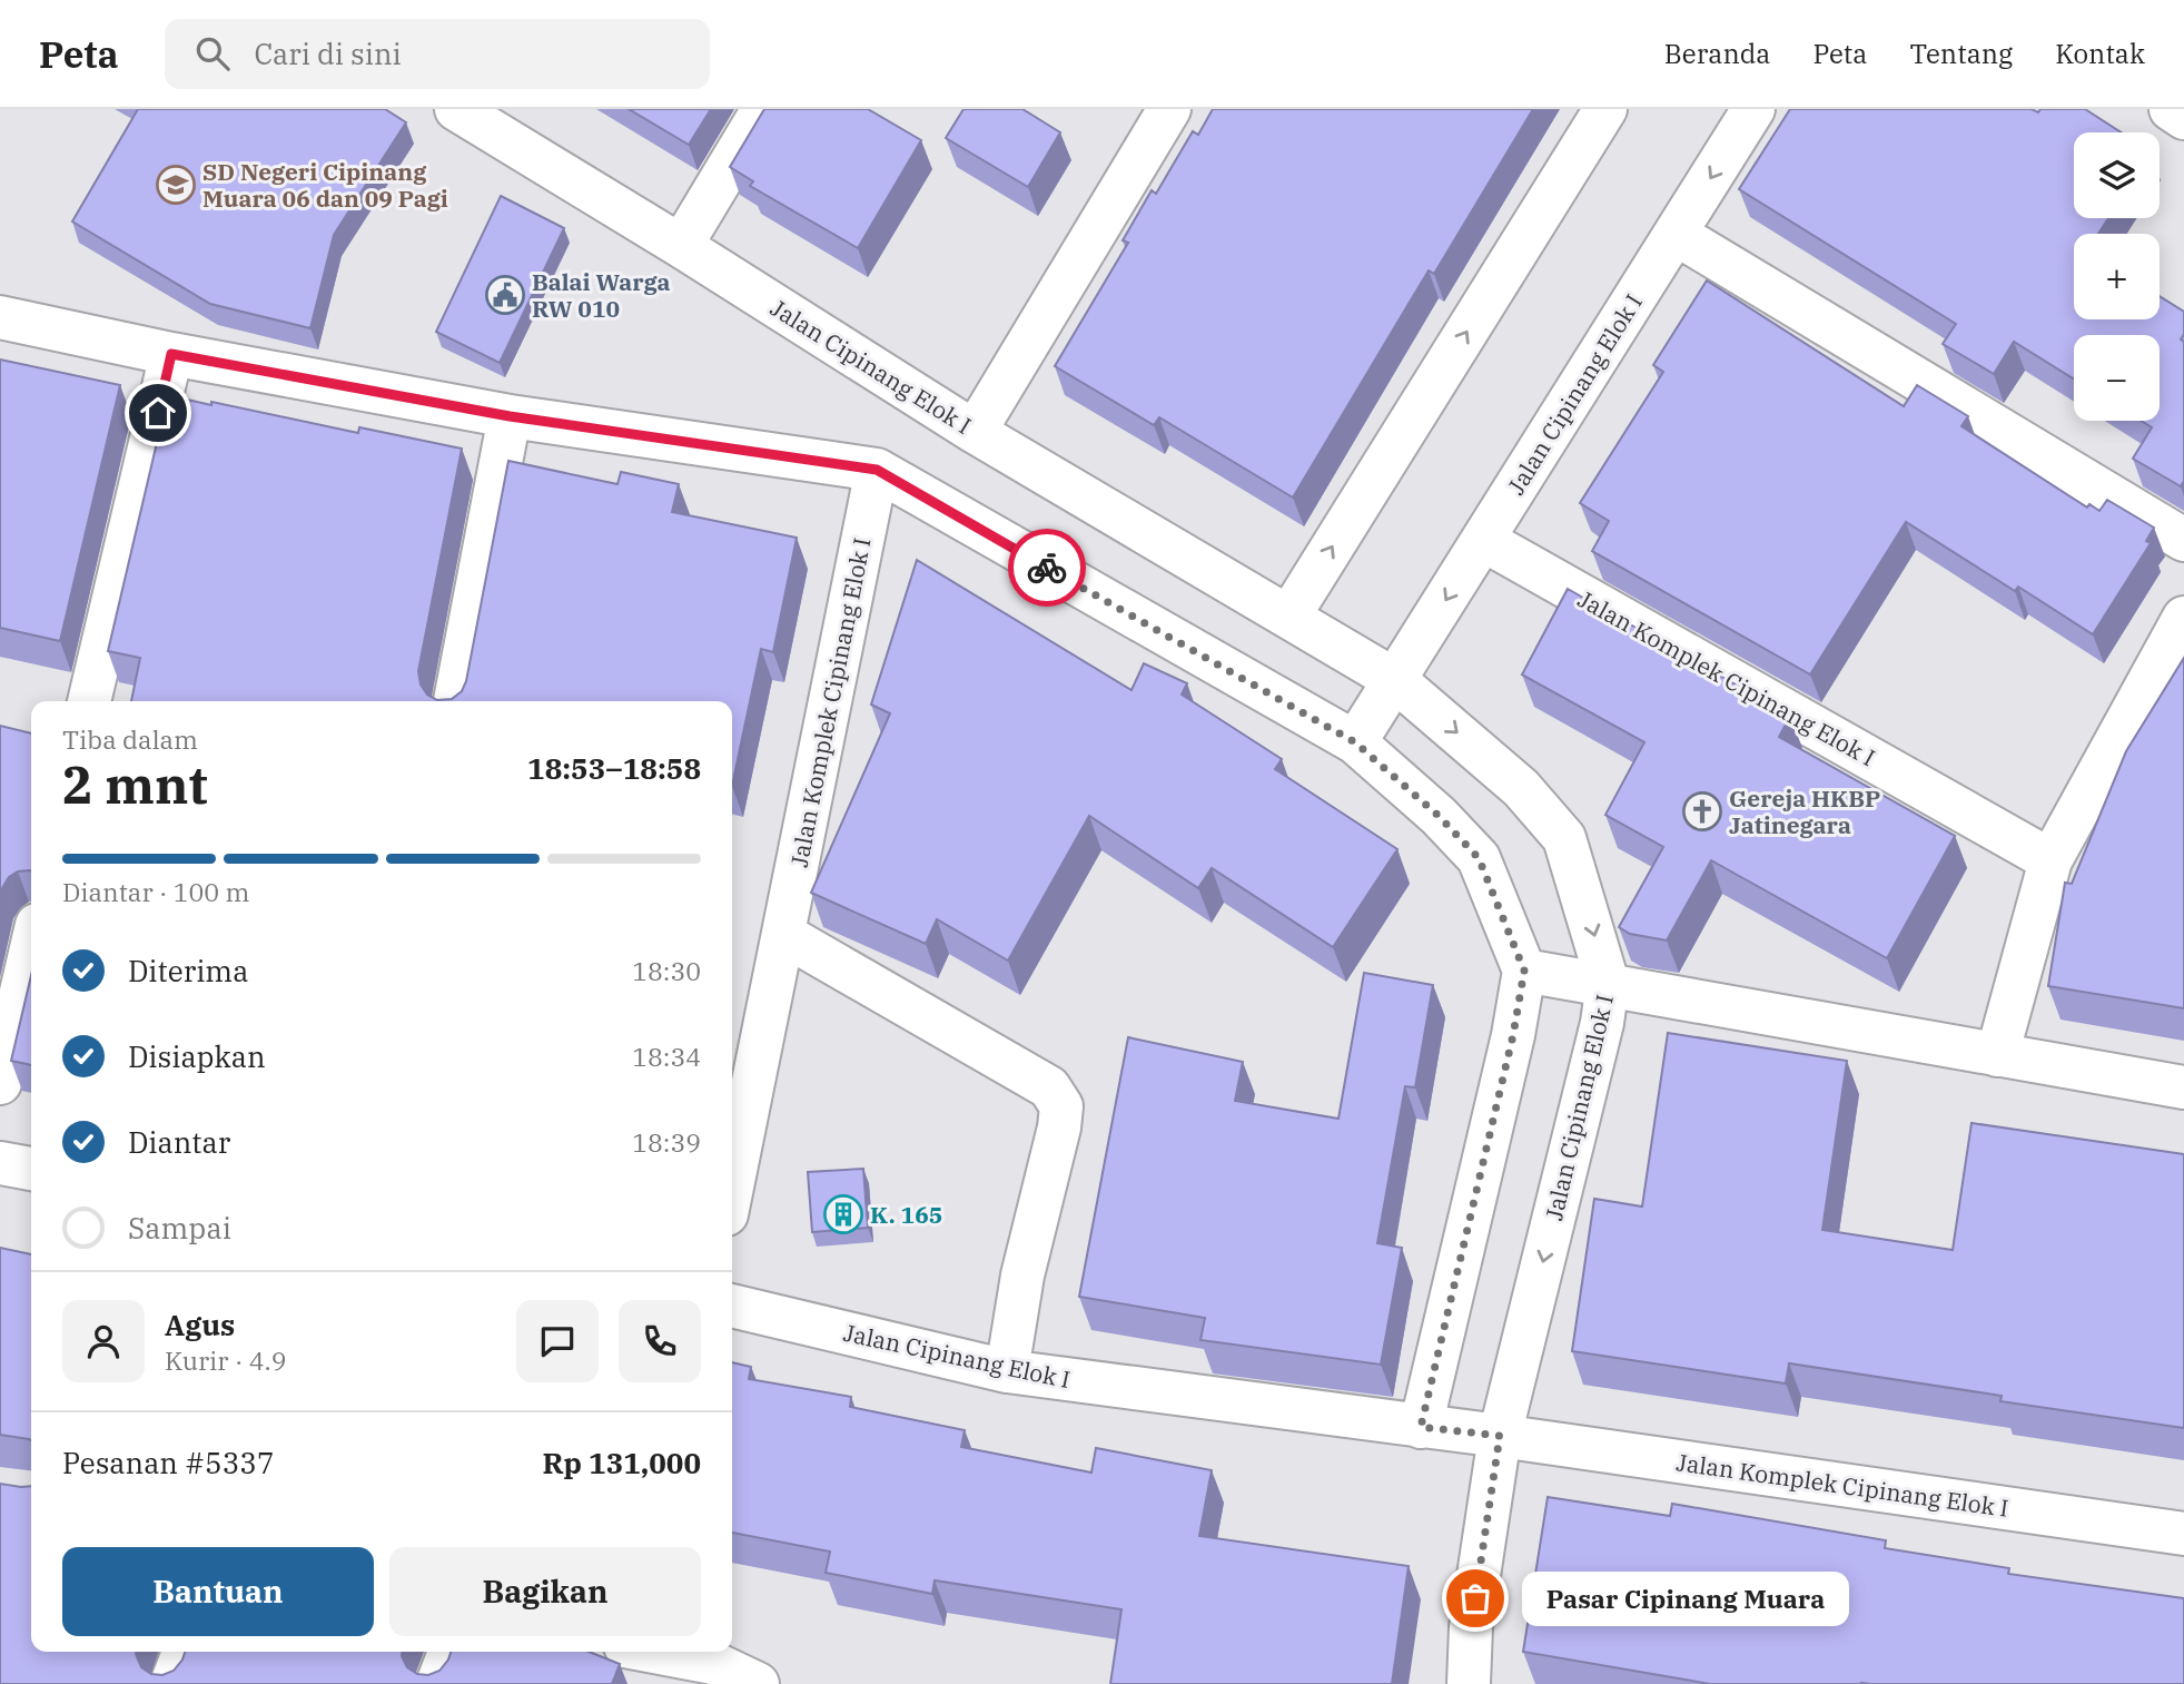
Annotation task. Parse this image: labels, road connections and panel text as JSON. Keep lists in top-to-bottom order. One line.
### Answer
{"streets":{"street":["Jalan Cipinang Elok I","Jalan Komplek Cipinang Elok I"]},"crossings":[["Jalan Cipinang Elok I","Jalan Komplek Cipinang Elok I"]],"places":{"school or university":["SD Negeri Cipinang Muara 06 dan 09 Pagi"],"public building":["Balai Warga RW 010"],"church":["Gereja HKBP Jatinegara"],"building":["K. 165"],"other":["Pasar Cipinang Muara"]},"page":{"header":"Peta","search":"Cari di sini","nav":["Beranda","Peta","Tentang","Kontak"],"map_buttons":["+","−"],"heading":["2 mnt","Tiba dalam","18:53–18:58"],"panel":["Agus","Kurir · 4.9","Pesanan #5337","Rp 131,000"],"bar":"Diantar · 100 m","list":[["Diterima","18:30"],["Disiapkan","18:34"],["Diantar","18:39"],"Sampai"],"buttons":["Bantuan","Bagikan"],"bubble":"Pasar Cipinang Muara"}}
